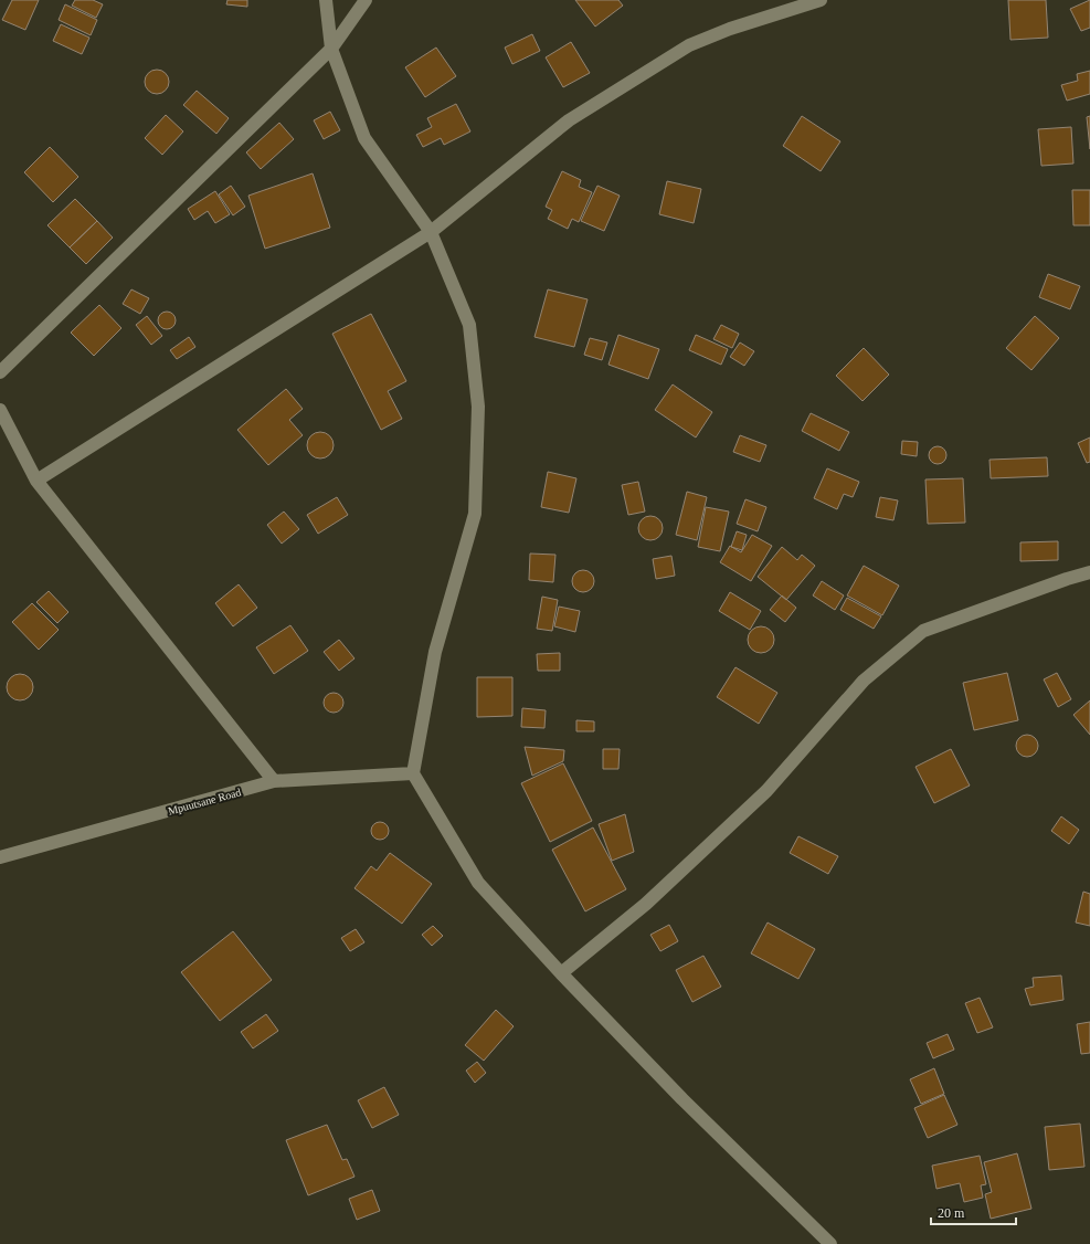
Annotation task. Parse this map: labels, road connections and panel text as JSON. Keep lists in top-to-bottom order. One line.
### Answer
{"streets":{"street":["Mpuutsane Road"]},"scale_bar":"20 m"}
